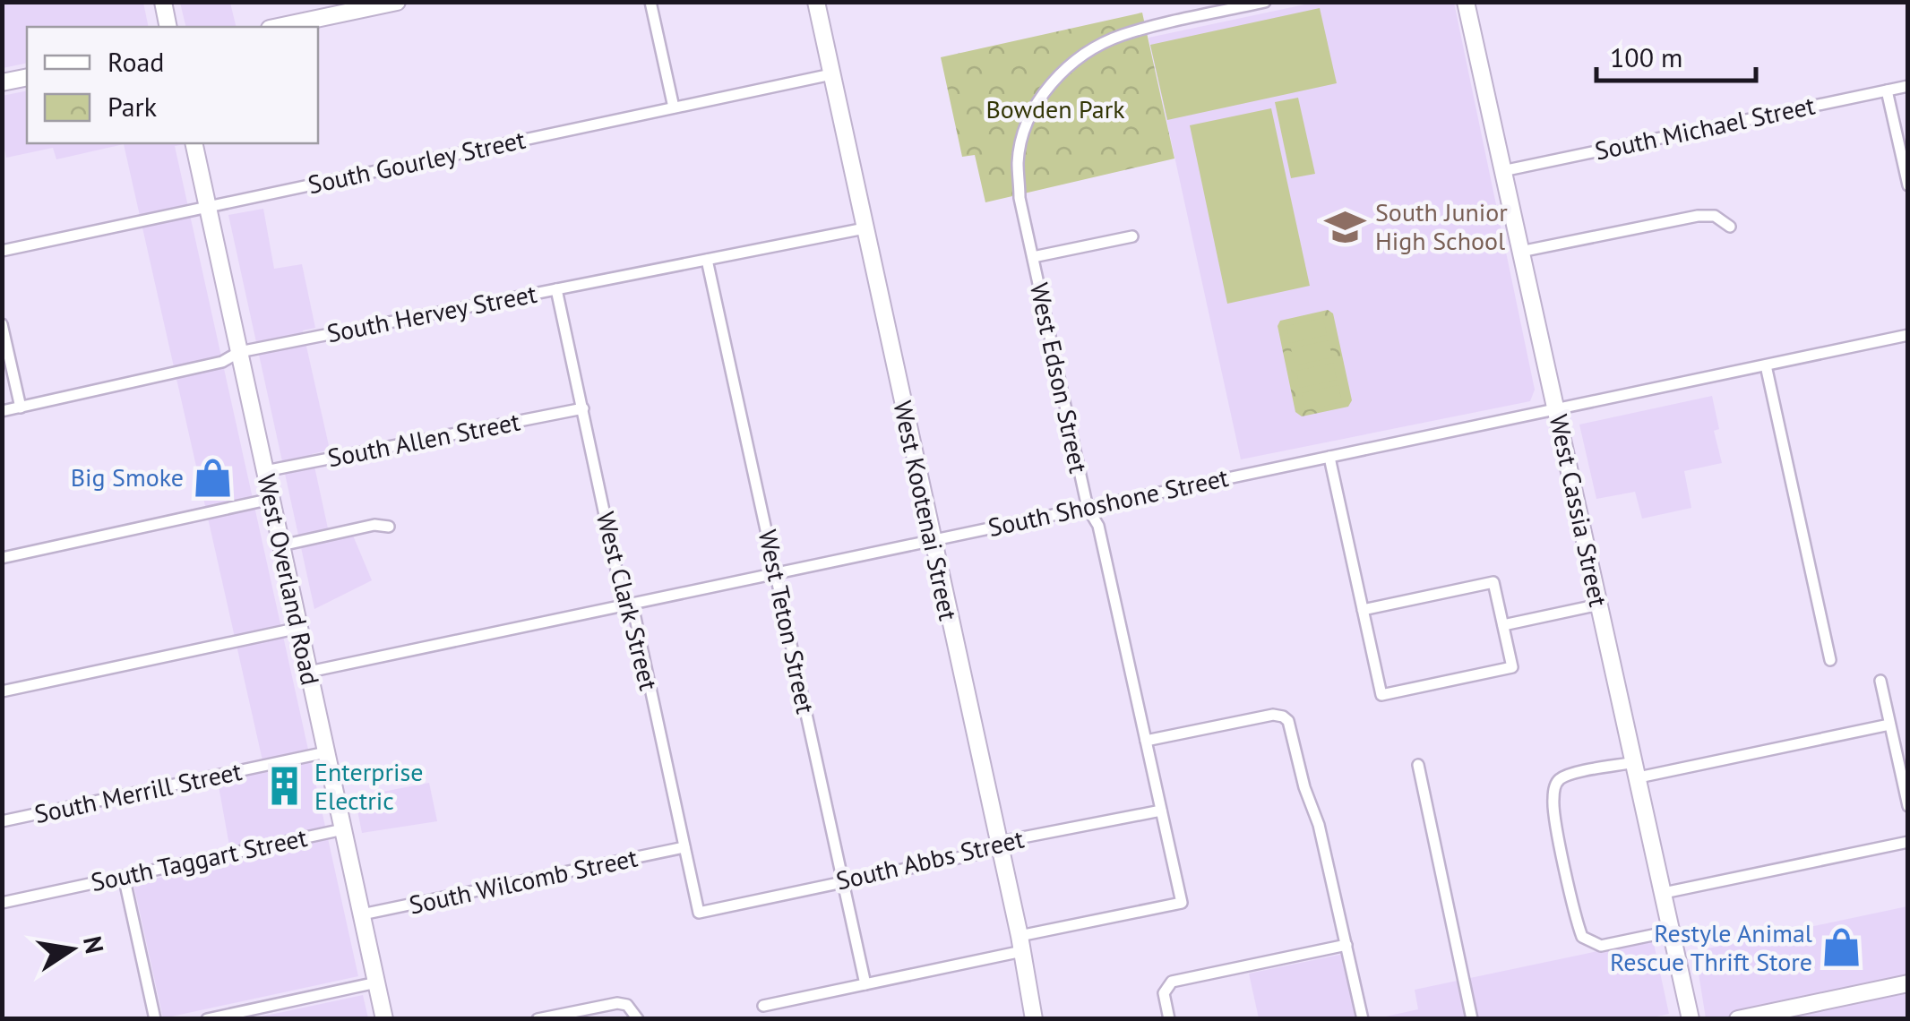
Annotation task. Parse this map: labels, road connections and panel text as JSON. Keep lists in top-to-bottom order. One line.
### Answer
{"streets":{"street":["South Michael Street","South Gourley Street","South Hervey Street","West Edson Street","South Allen Street","South Shoshone Street","West Kootenai Street","West Cassia Street","West Overland Road","West Clark Street","West Teton Street","South Merrill Street","South Taggart Street","South Abbs Street","South Wilcomb Street"]},"crossings":[["South Michael Street","West Cassia Street"],["South Gourley Street","West Kootenai Street"],["South Gourley Street","West Overland Road"],["South Hervey Street","West Kootenai Street"],["South Hervey Street","West Overland Road"],["South Hervey Street","West Clark Street"],["South Hervey Street","West Teton Street"],["West Edson Street","South Shoshone Street"],["West Edson Street","West Kootenai Street"],["West Edson Street","South Abbs Street"],["South Allen Street","West Overland Road"],["South Allen Street","West Clark Street"],["South Shoshone Street","West Kootenai Street"],["South Shoshone Street","West Cassia Street"],["South Shoshone Street","West Overland Road"],["South Shoshone Street","West Clark Street"],["South Shoshone Street","West Teton Street"],["West Kootenai Street","South Abbs Street"],["West Overland Road","South Merrill Street"],["West Overland Road","South Taggart Street"],["West Overland Road","South Wilcomb Street"],["West Clark Street","South Abbs Street"],["West Clark Street","South Wilcomb Street"],["West Teton Street","South Abbs Street"]],"parks":["Bowden Park"],"places":{"school or university":["South Junior High School"],"shop":["Big Smoke","Restyle Animal Rescue Thrift Store"],"building":["Enterprise Electric"]},"legend":["Road","Park"],"scale_bar":"100 m","north":"right"}
